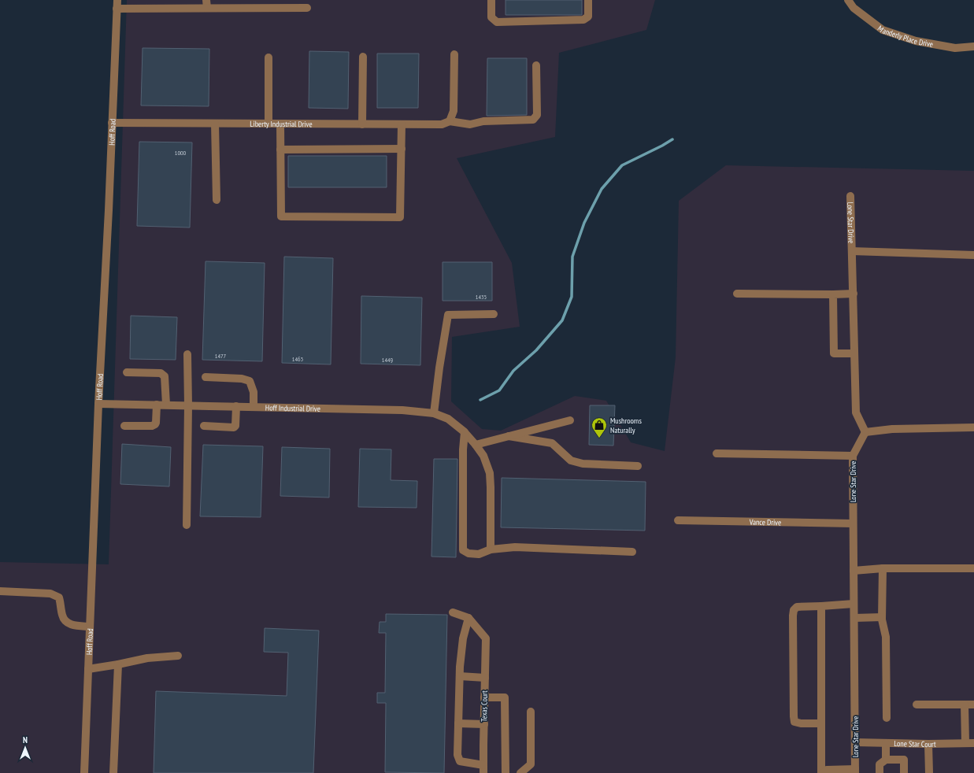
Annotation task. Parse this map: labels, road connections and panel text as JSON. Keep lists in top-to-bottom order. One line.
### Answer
{"streets":{"street":["Manderly Place Drive","Liberty Industrial Drive","Hoff Road","Lone Star Drive","Hoff Industrial Drive","Vance Drive","Texas Court","Lone Star Court"]},"crossings":[["Liberty Industrial Drive","Hoff Road"],["Hoff Road","Hoff Industrial Drive"],["Lone Star Drive","Vance Drive"],["Lone Star Drive","Lone Star Court"]],"places":{"shop":["Mushrooms Naturally"]},"house_numbers":["1000","1435","1477","1463","1449"],"north":"top"}
